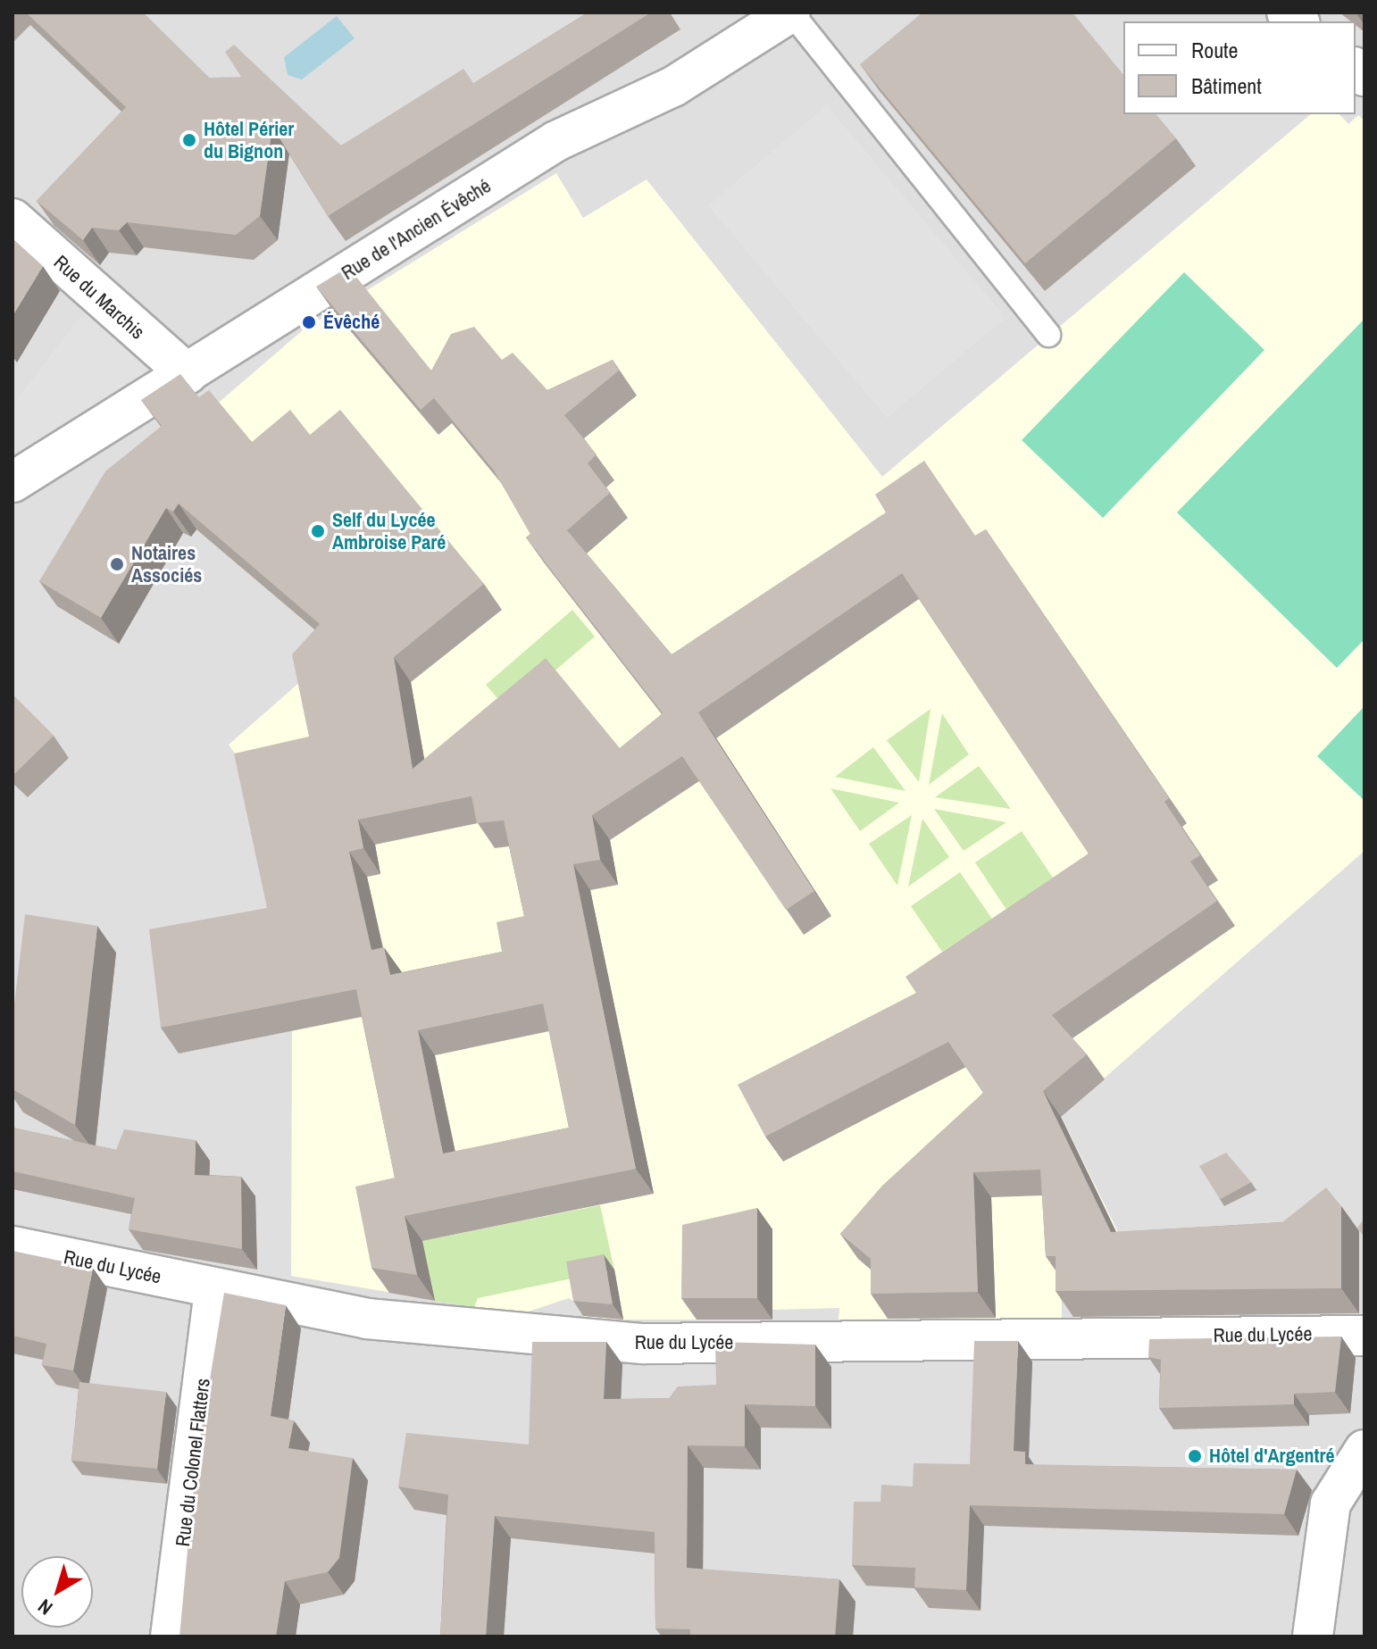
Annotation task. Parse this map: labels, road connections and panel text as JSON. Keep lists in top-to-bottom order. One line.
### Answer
{"streets":{"street":["Rue de l'Ancien Évêché","Rue du Marchis","Rue du Lycée","Rue du Colonel Flatters"]},"crossings":[["Rue de l'Ancien Évêché","Rue du Marchis"],["Rue du Lycée","Rue du Colonel Flatters"]],"places":["Hôtel Périer du Bignon","Évêché","Self du Lycée Ambroise Paré","Notaires Associés","Hôtel d'Argentré"],"legend":["Route","Bâtiment"],"north":"bottom left"}
